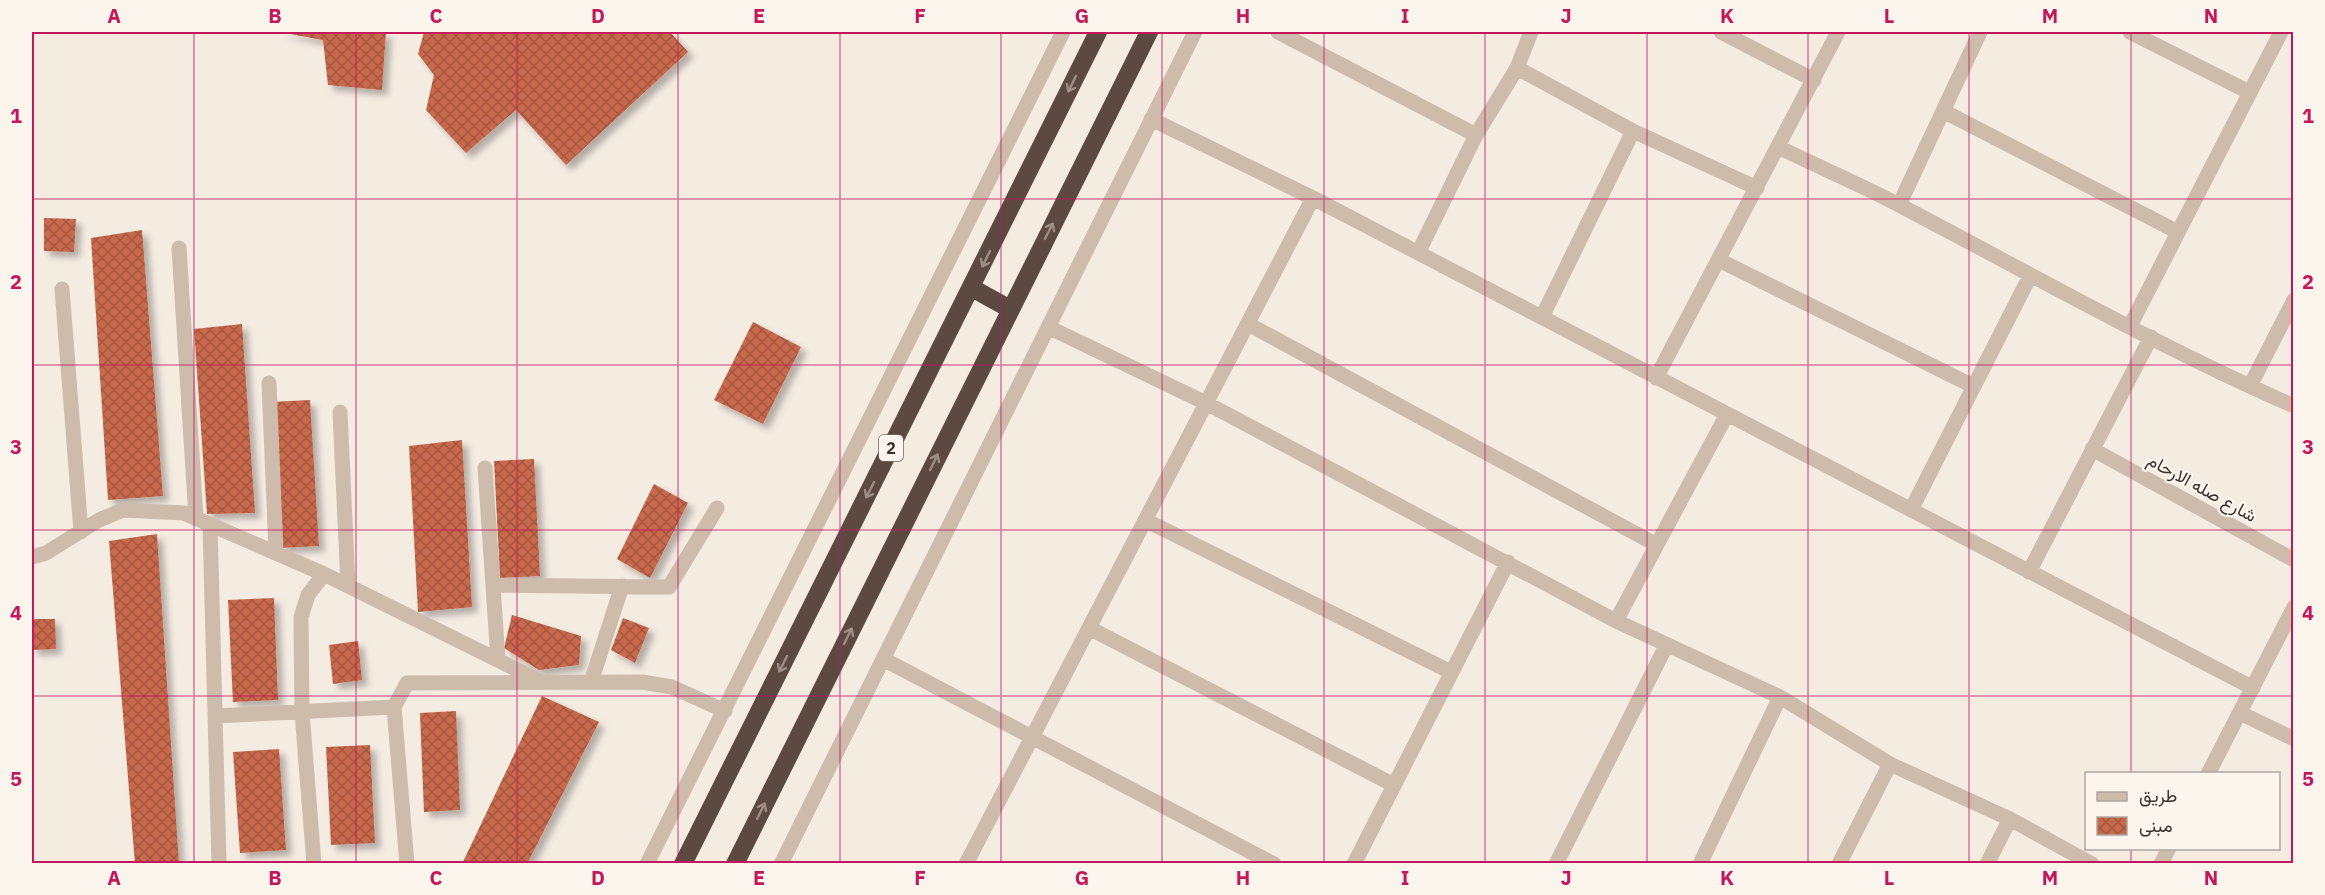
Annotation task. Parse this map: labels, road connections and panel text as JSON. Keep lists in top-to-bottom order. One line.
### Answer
{"streets":{"highway":["2"],"street":["شارع صله الارحام"]},"legend":["طريق","مبنى"],"grid":{"columns":["A","B","C","D","E","F","G","H","I","J","K","L","M","N"],"rows":["1","2","3","4","5"]}}
